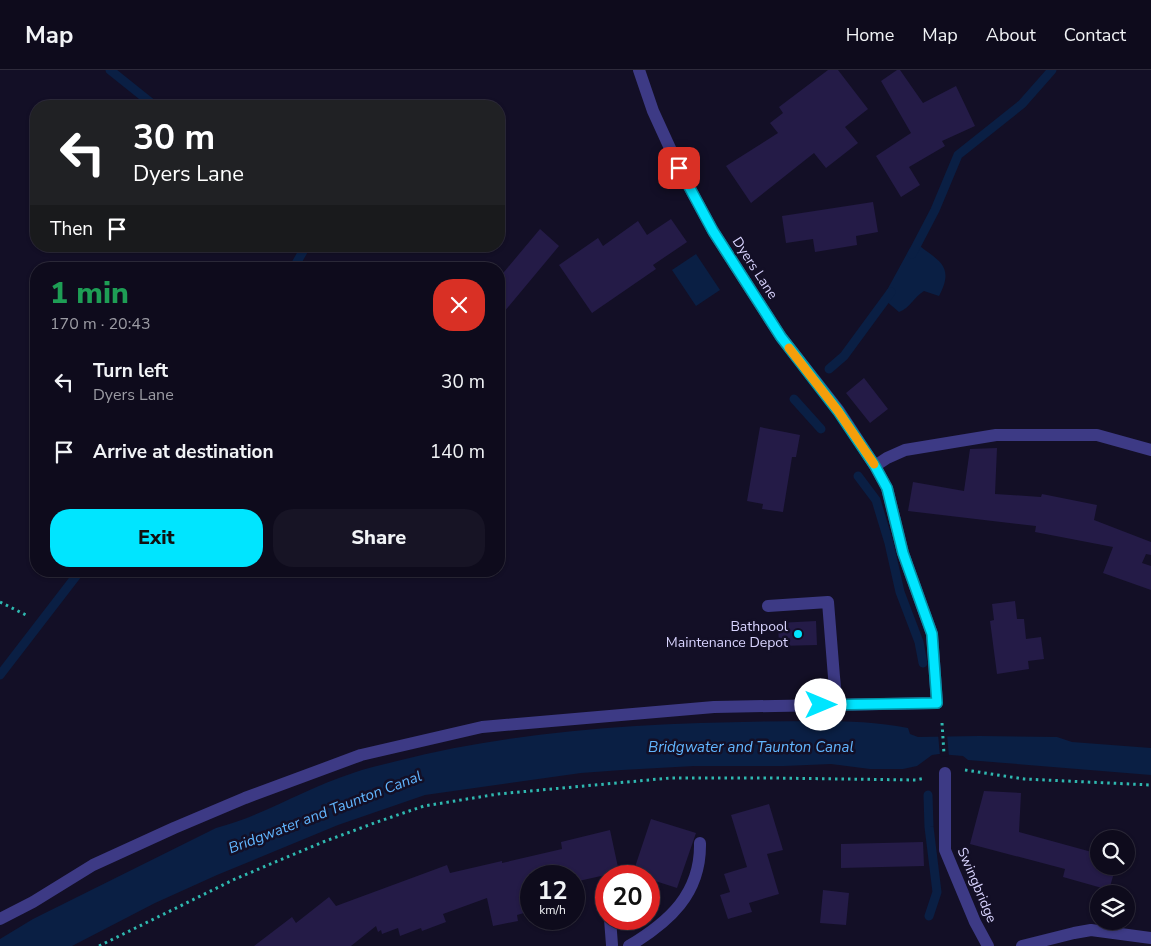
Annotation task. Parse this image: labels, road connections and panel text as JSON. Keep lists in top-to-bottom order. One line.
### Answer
{"streets":{"street":["Dyers Lane","Swingbridge"]},"water":["Bridgwater and Taunton Canal"],"places":["Bathpool Maintenance Depot"],"page":{"header":"Map","nav":["Home","Map","About","Contact"],"turn":["30 m","Dyers Lane"],"then":"Then","heading":["1 min","170 m · 20:43"],"list":[{"name":"Turn left","note":"Dyers Lane","value":"30 m"},{"name":"Arrive at destination","value":"140 m"}],"buttons":["Exit","Share"],"speed":"12 km/h","limit":"20"}}
